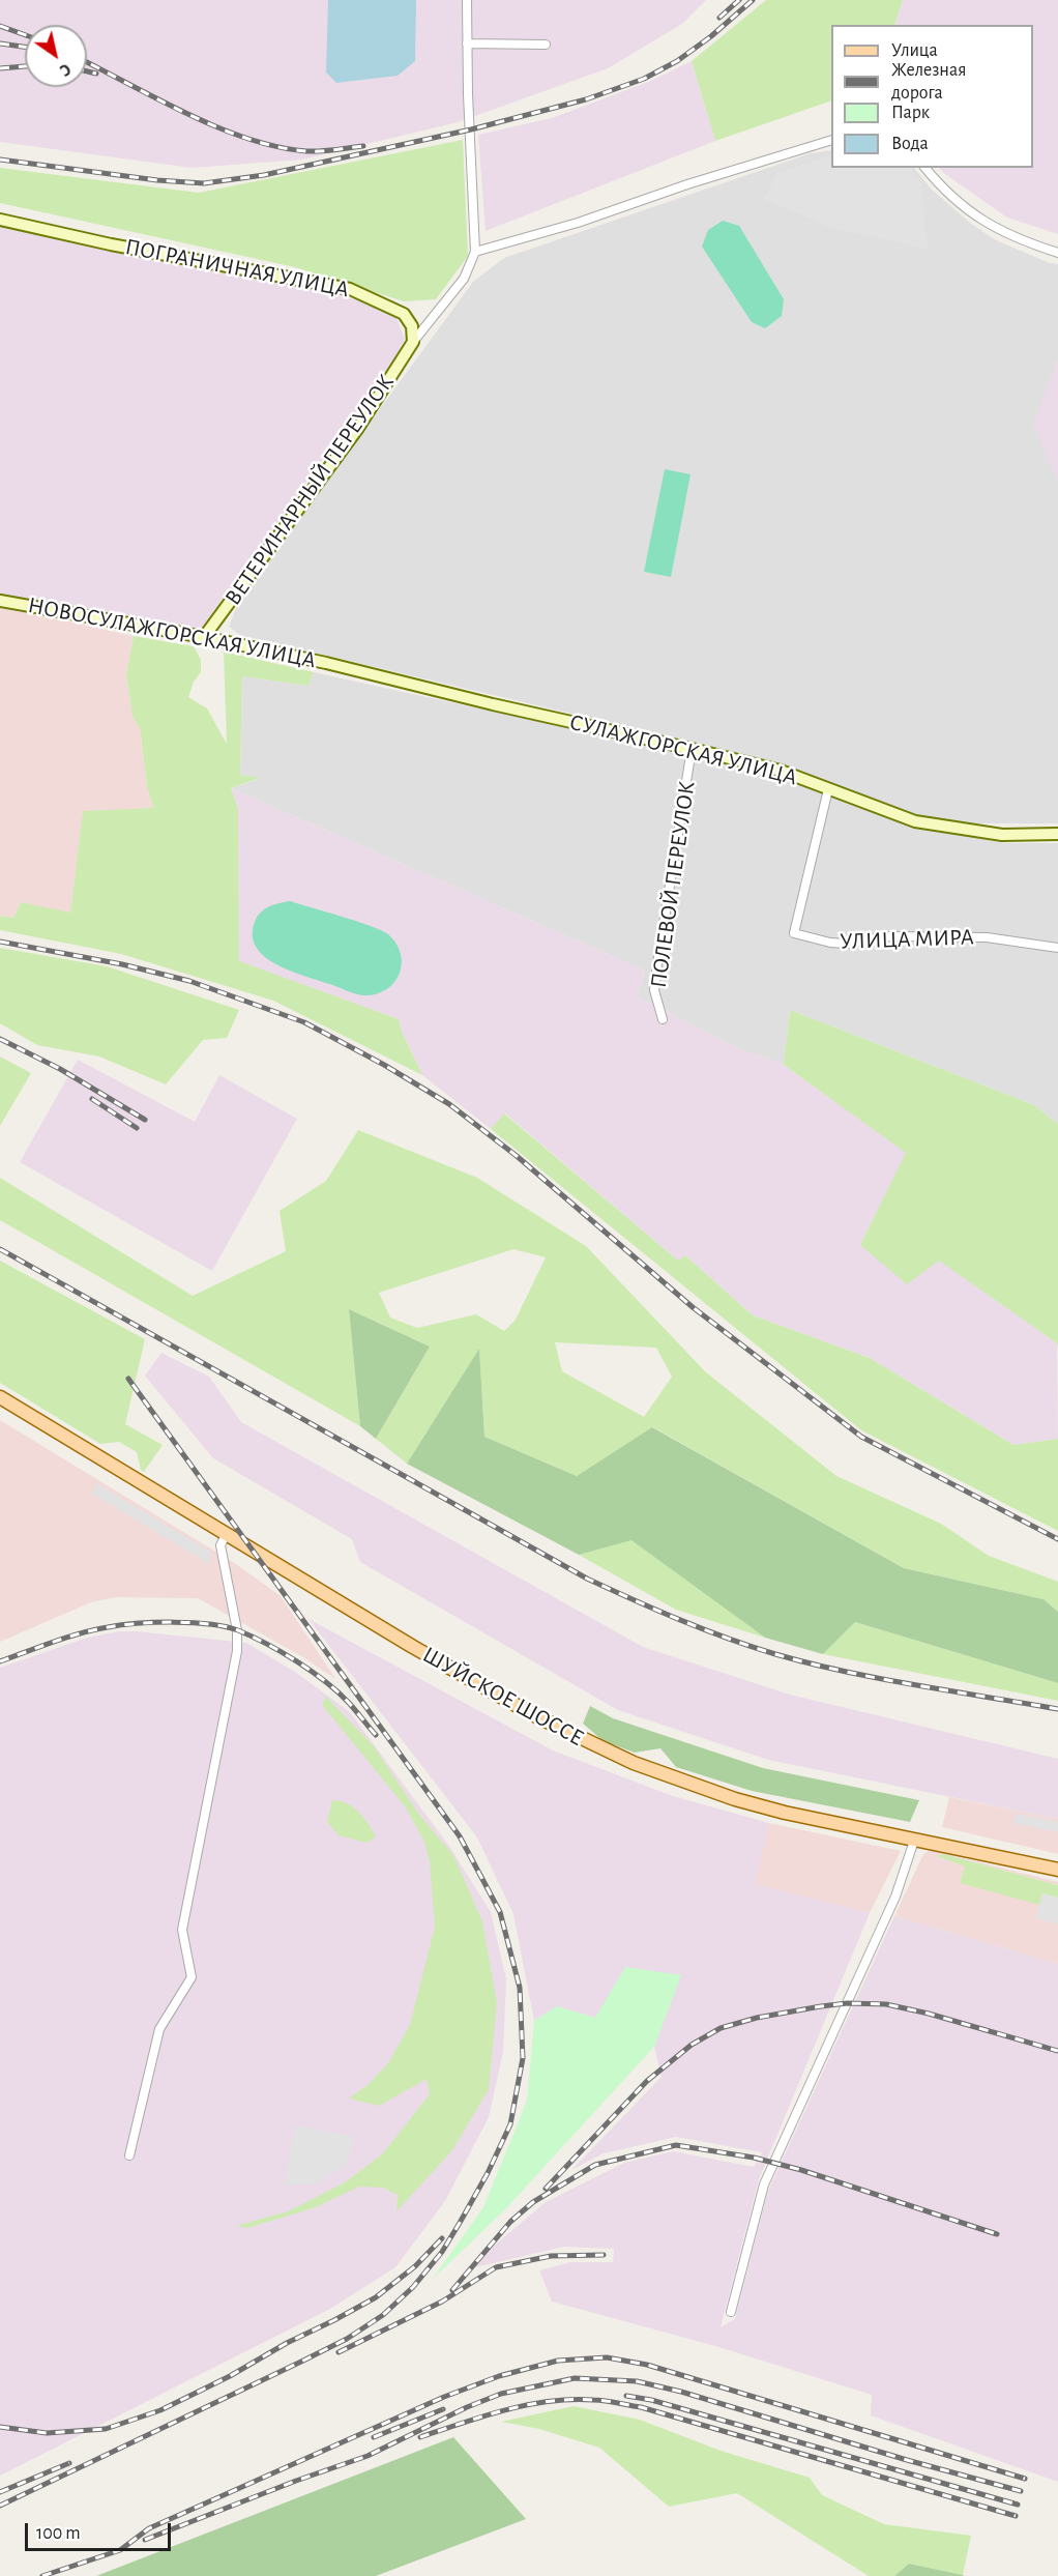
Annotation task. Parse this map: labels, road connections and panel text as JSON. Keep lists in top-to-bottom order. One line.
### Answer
{"streets":{"main road":["ПОГРАНИЧНАЯ УЛИЦА","ВЕТЕРИНАРНЫЙ ПЕРЕУЛОК","НОВОСУЛАЖГОРСКАЯ УЛИЦА","СУЛАЖГОРСКАЯ УЛИЦА","ШУЙСКОЕ ШОССЕ"],"street":["ПОЛЕВОЙ ПЕРЕУЛОК","УЛИЦА МИРА"]},"crossings":[["ПОГРАНИЧНАЯ УЛИЦА","ВЕТЕРИНАРНЫЙ ПЕРЕУЛОК"],["ВЕТЕРИНАРНЫЙ ПЕРЕУЛОК","НОВОСУЛАЖГОРСКАЯ УЛИЦА"],["НОВОСУЛАЖГОРСКАЯ УЛИЦА","СУЛАЖГОРСКАЯ УЛИЦА"],["СУЛАЖГОРСКАЯ УЛИЦА","ПОЛЕВОЙ ПЕРЕУЛОК"],["СУЛАЖГОРСКАЯ УЛИЦА","УЛИЦА МИРА"]],"legend":["Улица","Железная дорога","Парк","Вода"],"scale_bar":"100 m","north":"bottom right"}
